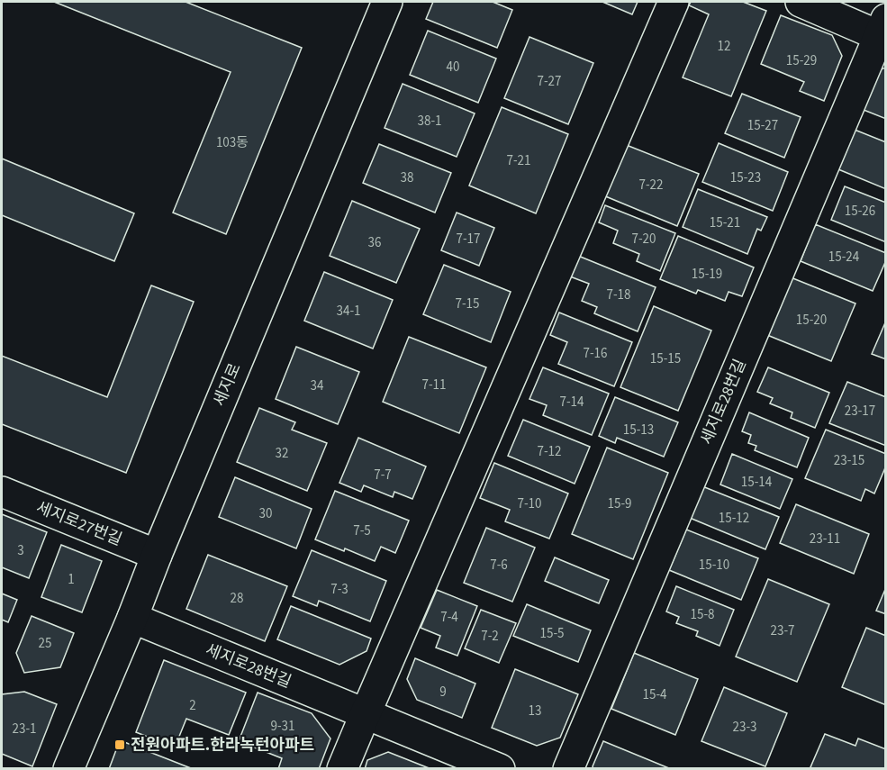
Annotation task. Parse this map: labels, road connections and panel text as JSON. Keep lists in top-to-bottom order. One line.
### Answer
{"streets":{"street":["세지로","세지로28번길","세지로27번길"]},"crossings":[["세지로","세지로28번길"],["세지로","세지로27번길"]],"places":{"transit":["전원아파트.한라녹턴아파트"]},"house_numbers":["12","15-29","40","7-27","38-1","15-27","103동","7-21","38","15-23","7-22","15-26","15-21","7-17","7-20","36","15-24","15-19","7-18","7-15","34-1","15-20","7-16","15-15","7-11","34","7-14","23-17","15-13","7-12","32","23-15","7-7","15-14","7-10","15-9","30","15-12","7-5","23-11","3","7-6","15-10","1","7-3","28","15-8","7-4","23-7","15-5","7-2","25","9","15-4","2","13","9-31","23-3","23-1"]}
